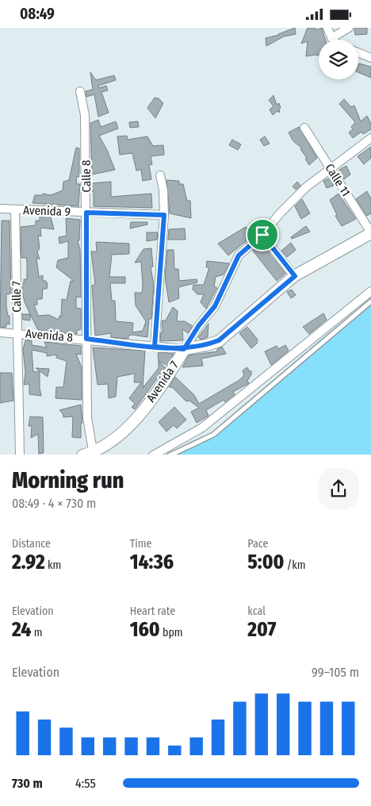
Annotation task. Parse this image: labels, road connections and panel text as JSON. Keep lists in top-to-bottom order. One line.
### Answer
{"streets":{"street":["Calle 8","Calle 11","Avenida 9","Calle 7","Avenida 8","Avenida 7"]},"crossings":[["Calle 8","Avenida 9"],["Calle 8","Avenida 8"],["Calle 8","Avenida 7"],["Calle 11","Avenida 8"],["Calle 11","Avenida 7"],["Avenida 9","Calle 7"],["Calle 7","Avenida 8"],["Avenida 8","Avenida 7"]],"page":{"status":"08:49","heading":["Morning run","08:49 · 4 × 730 m"],"stats":[["Distance","2.92 km"],["Time","14:36"],["Pace","5:00 /km"],["Elevation","24 m"],["Heart rate","160 bpm"],["kcal","207"]],"chart":["Elevation","99–105 m"],"list":[{"name":"730 m","note":"4:55"}]}}
